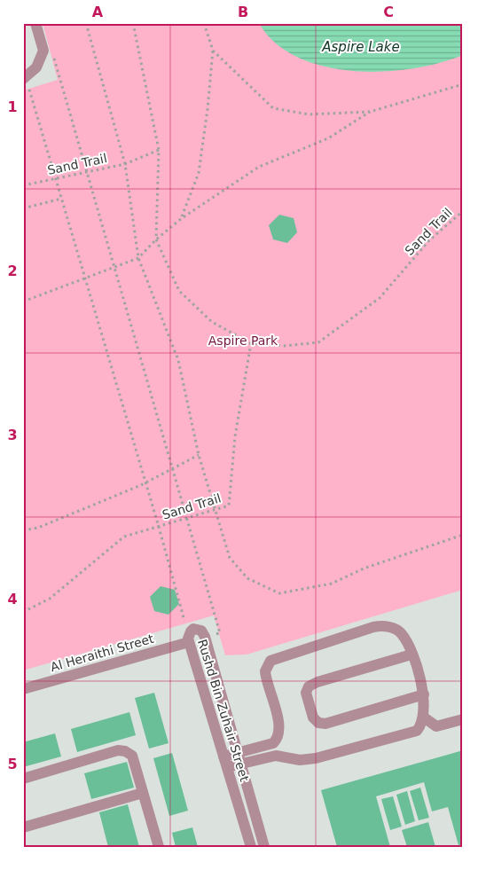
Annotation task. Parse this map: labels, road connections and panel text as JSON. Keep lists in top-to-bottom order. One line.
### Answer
{"streets":{"street":["Al Heraithi Street","Rushd Bin Zuhair Street"],"path":["Sand Trail"]},"crossings":[["Al Heraithi Street","Rushd Bin Zuhair Street"]],"water":["Aspire Lake"],"parks":["Aspire Park"],"grid":{"columns":["A","B","C"],"rows":["1","2","3","4","5"]}}
